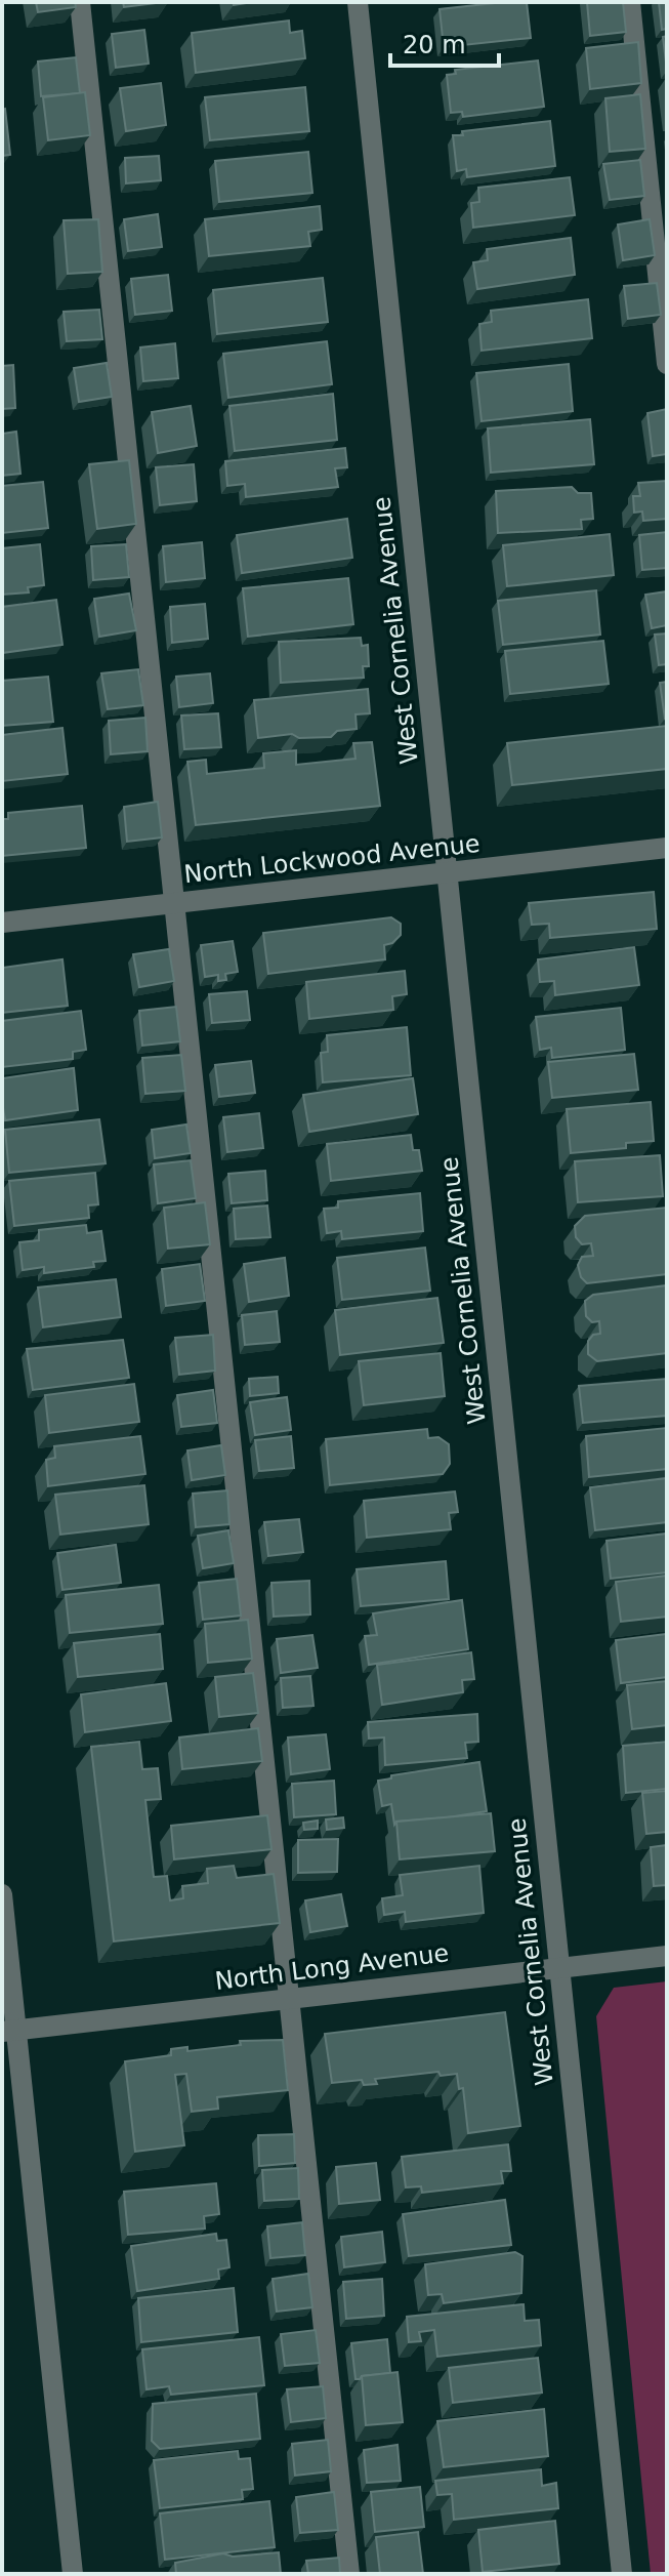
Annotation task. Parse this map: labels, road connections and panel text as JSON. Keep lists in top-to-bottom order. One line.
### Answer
{"streets":{"street":["West Cornelia Avenue","North Lockwood Avenue","North Long Avenue"]},"crossings":[["West Cornelia Avenue","North Lockwood Avenue"],["West Cornelia Avenue","North Long Avenue"]],"scale_bar":"20 m"}
